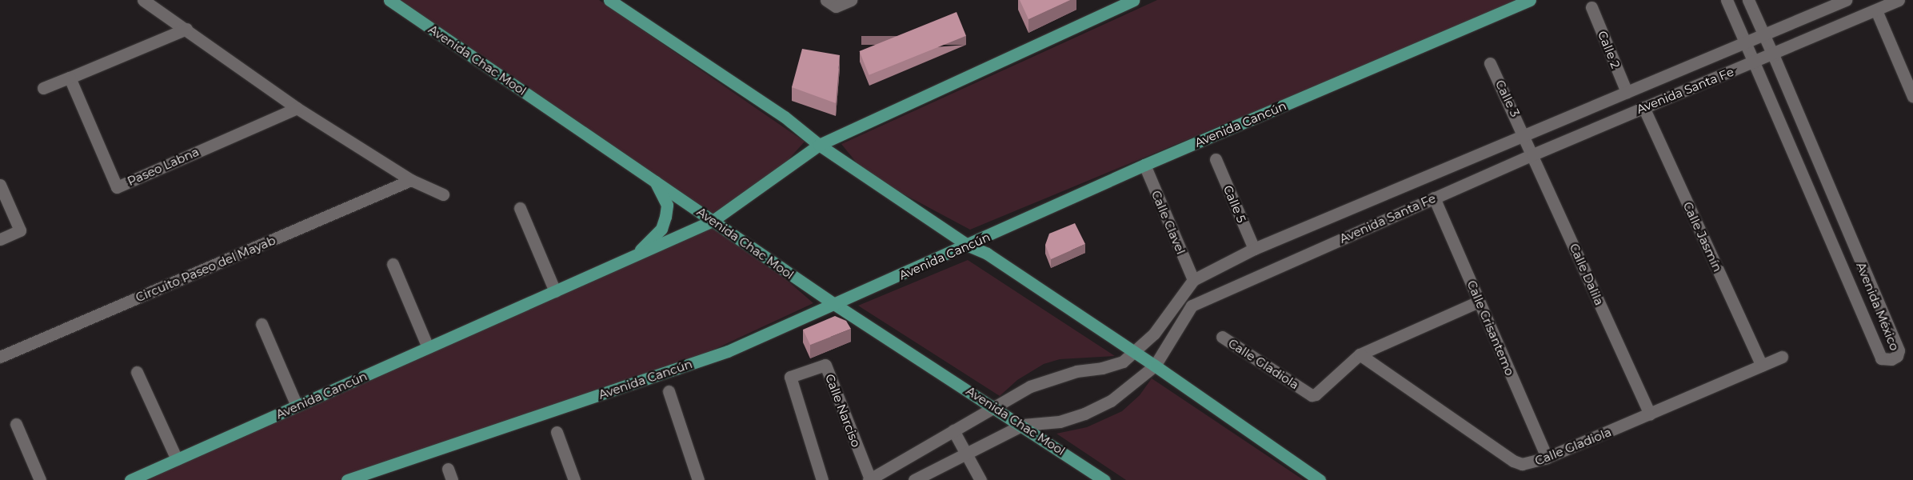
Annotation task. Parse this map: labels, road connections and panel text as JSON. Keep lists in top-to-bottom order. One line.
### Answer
{"streets":{"main road":["Avenida Chac Mool","Avenida Cancún"],"street":["Calle 2","Avenida Santa Fe","Calle 3","Paseo Labna","Calle 5","Calle Clavel","Calle Jasmín","Circuito Paseo del Mayab","Calle Dalila","Avenida México","Calle Crisantemo","Calle Gladiola","Calle Narciso"]},"crossings":[["Calle 2","Avenida Santa Fe"],["Avenida Chac Mool","Avenida Santa Fe"],["Avenida Chac Mool","Avenida Cancún"],["Avenida Santa Fe","Calle 3"],["Avenida Santa Fe","Calle 5"],["Avenida Santa Fe","Calle Clavel"],["Avenida Santa Fe","Calle Jasmín"],["Avenida Santa Fe","Calle Dalila"],["Avenida Santa Fe","Avenida México"],["Avenida Santa Fe","Calle Crisantemo"],["Avenida Santa Fe","Calle Narciso"],["Calle 3","Calle Dalila"],["Avenida Cancún","Calle Clavel"],["Calle Jasmín","Calle Gladiola"],["Calle Dalila","Calle Gladiola"],["Calle Crisantemo","Calle Gladiola"]]}
